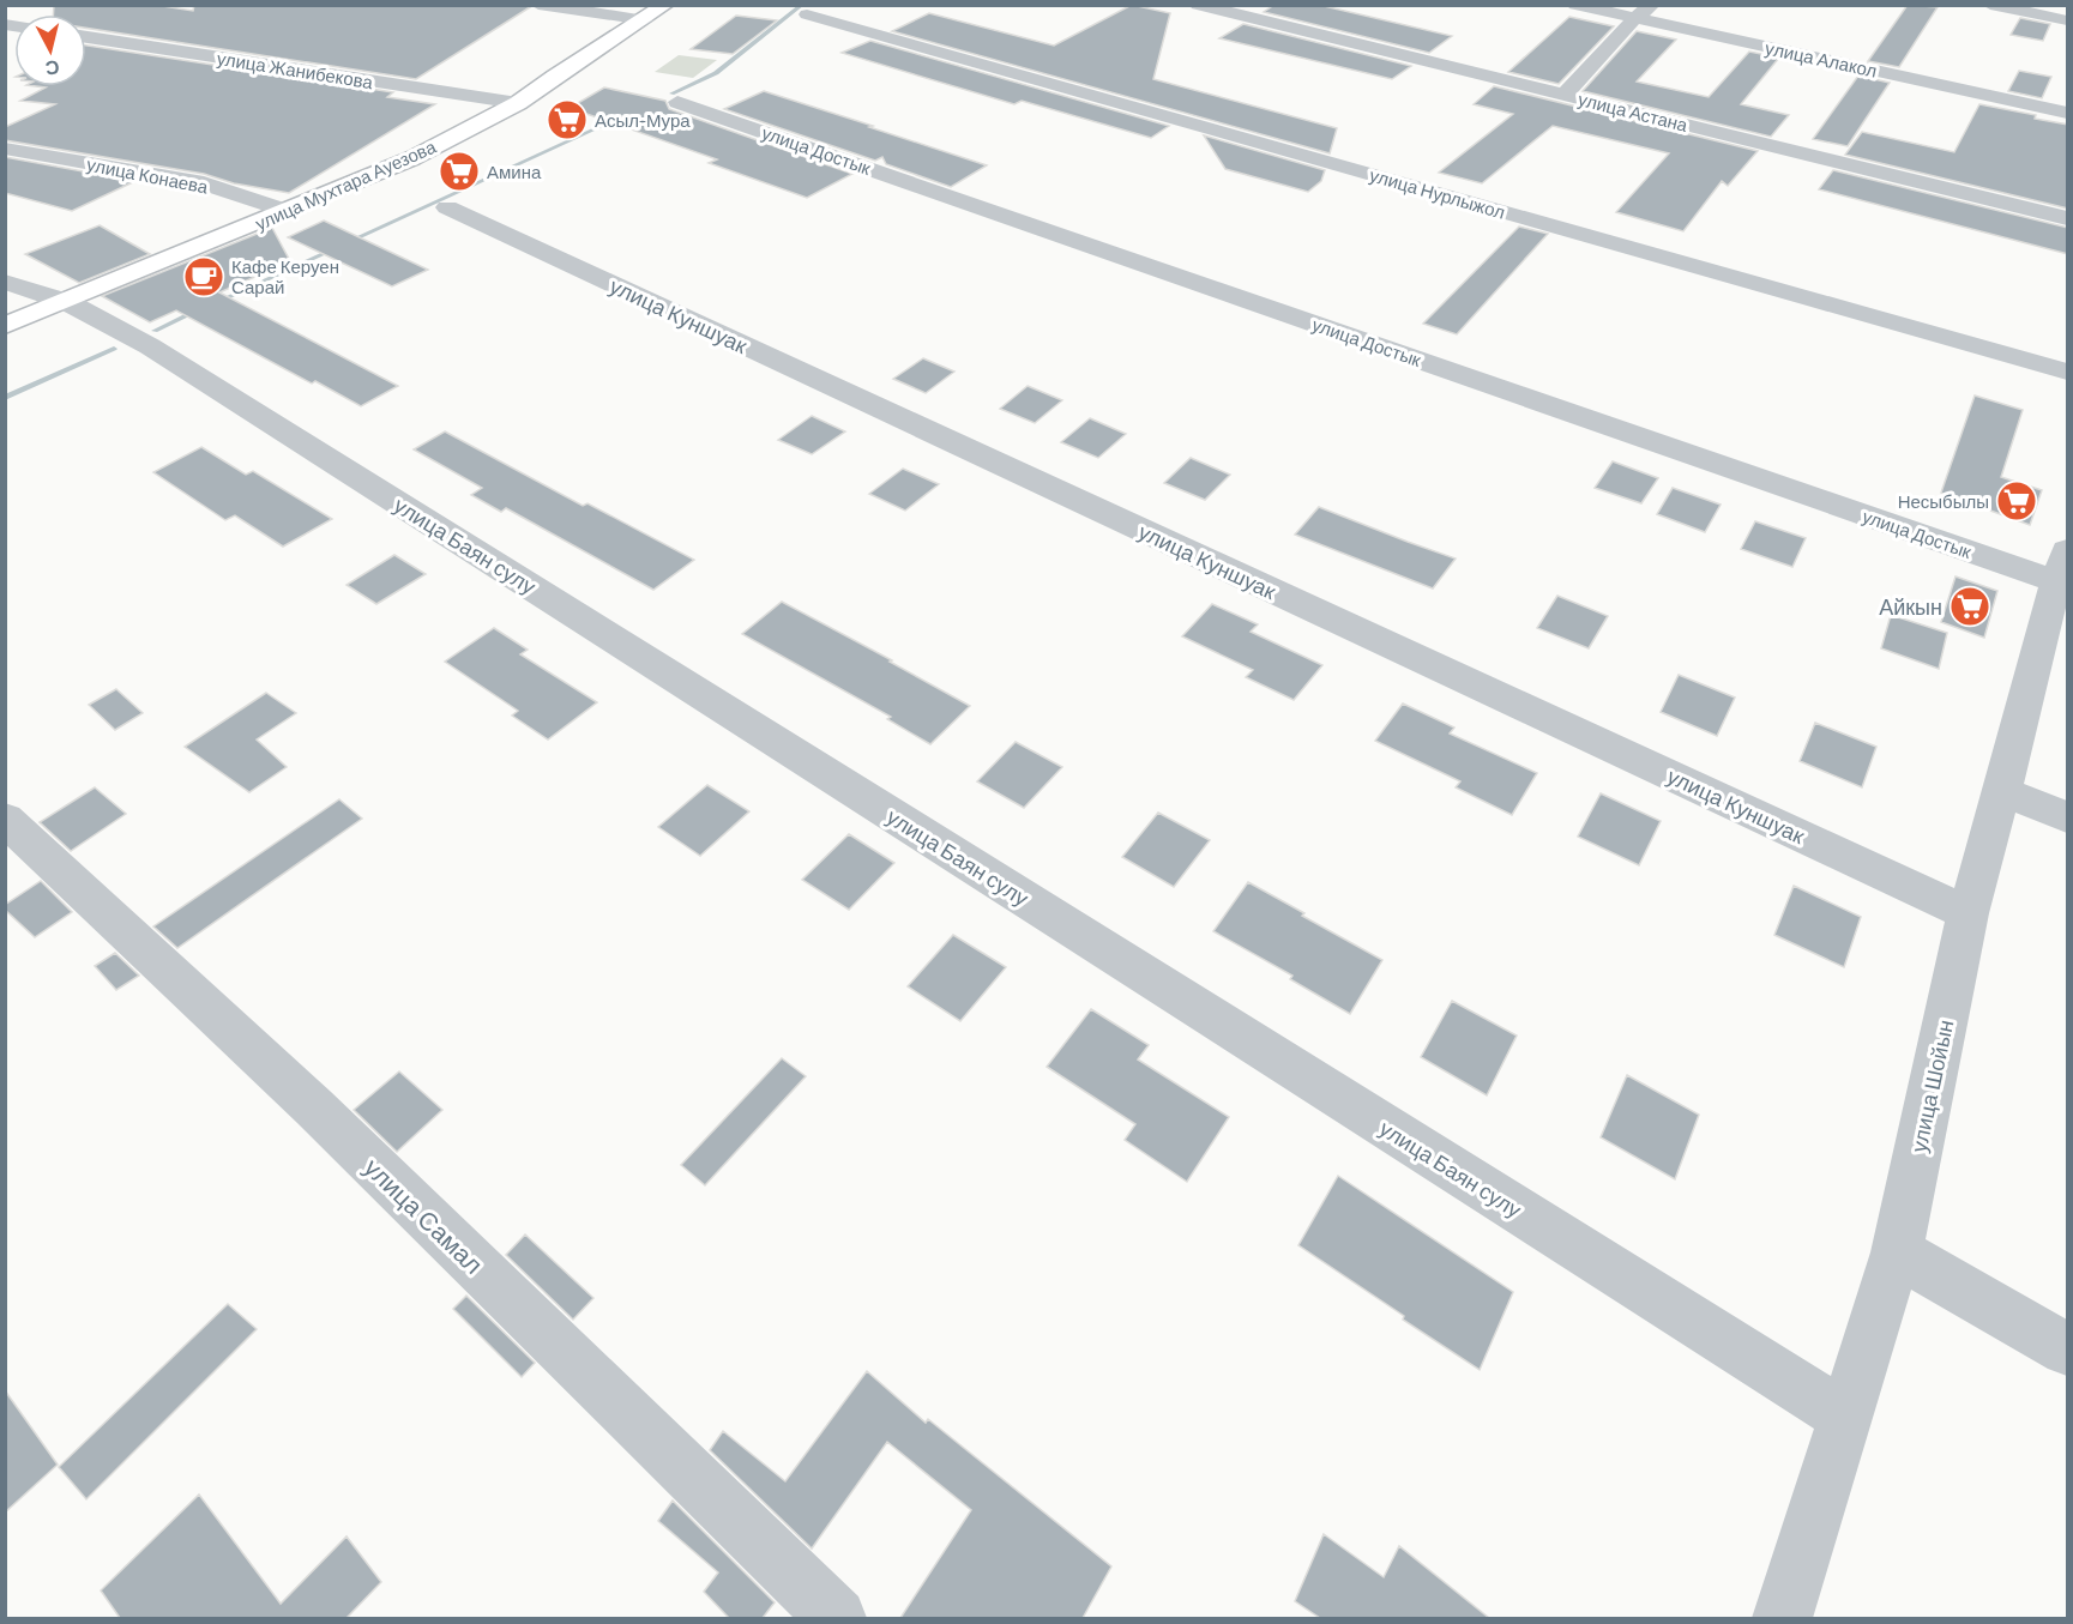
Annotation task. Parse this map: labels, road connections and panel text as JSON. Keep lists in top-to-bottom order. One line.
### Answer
{"streets":{"main road":["улица Мухтара Ауезова"],"street":["улица Алакол","улица Жанибекова","улица Астана","улица Достык","улица Конаева","улица Нурлыжол","улица Куншуак","улица Баян сулу","улица Шойын","улица Самал"]},"crossings":[["улица Жанибекова","улица Мухтара Ауезова"],["улица Достык","улица Шойын"],["улица Конаева","улица Мухтара Ауезова"],["улица Мухтара Ауезова","улица Баян сулу"],["улица Куншуак","улица Шойын"],["улица Баян сулу","улица Шойын"]],"places":{"supermarket":["Асыл-Мура","Амина","Несыбылы","Айкын"],"cafe":["Кафе Керуен Сарай"]},"north":"bottom"}
